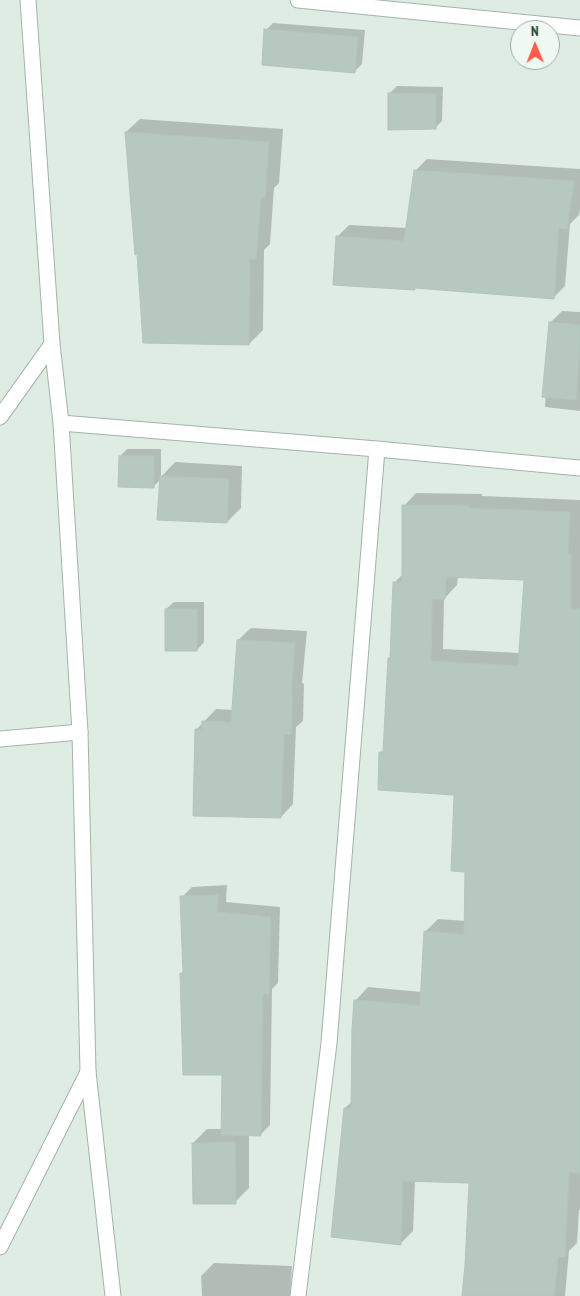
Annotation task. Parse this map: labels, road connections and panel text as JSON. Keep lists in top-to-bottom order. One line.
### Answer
{"north":"top"}
